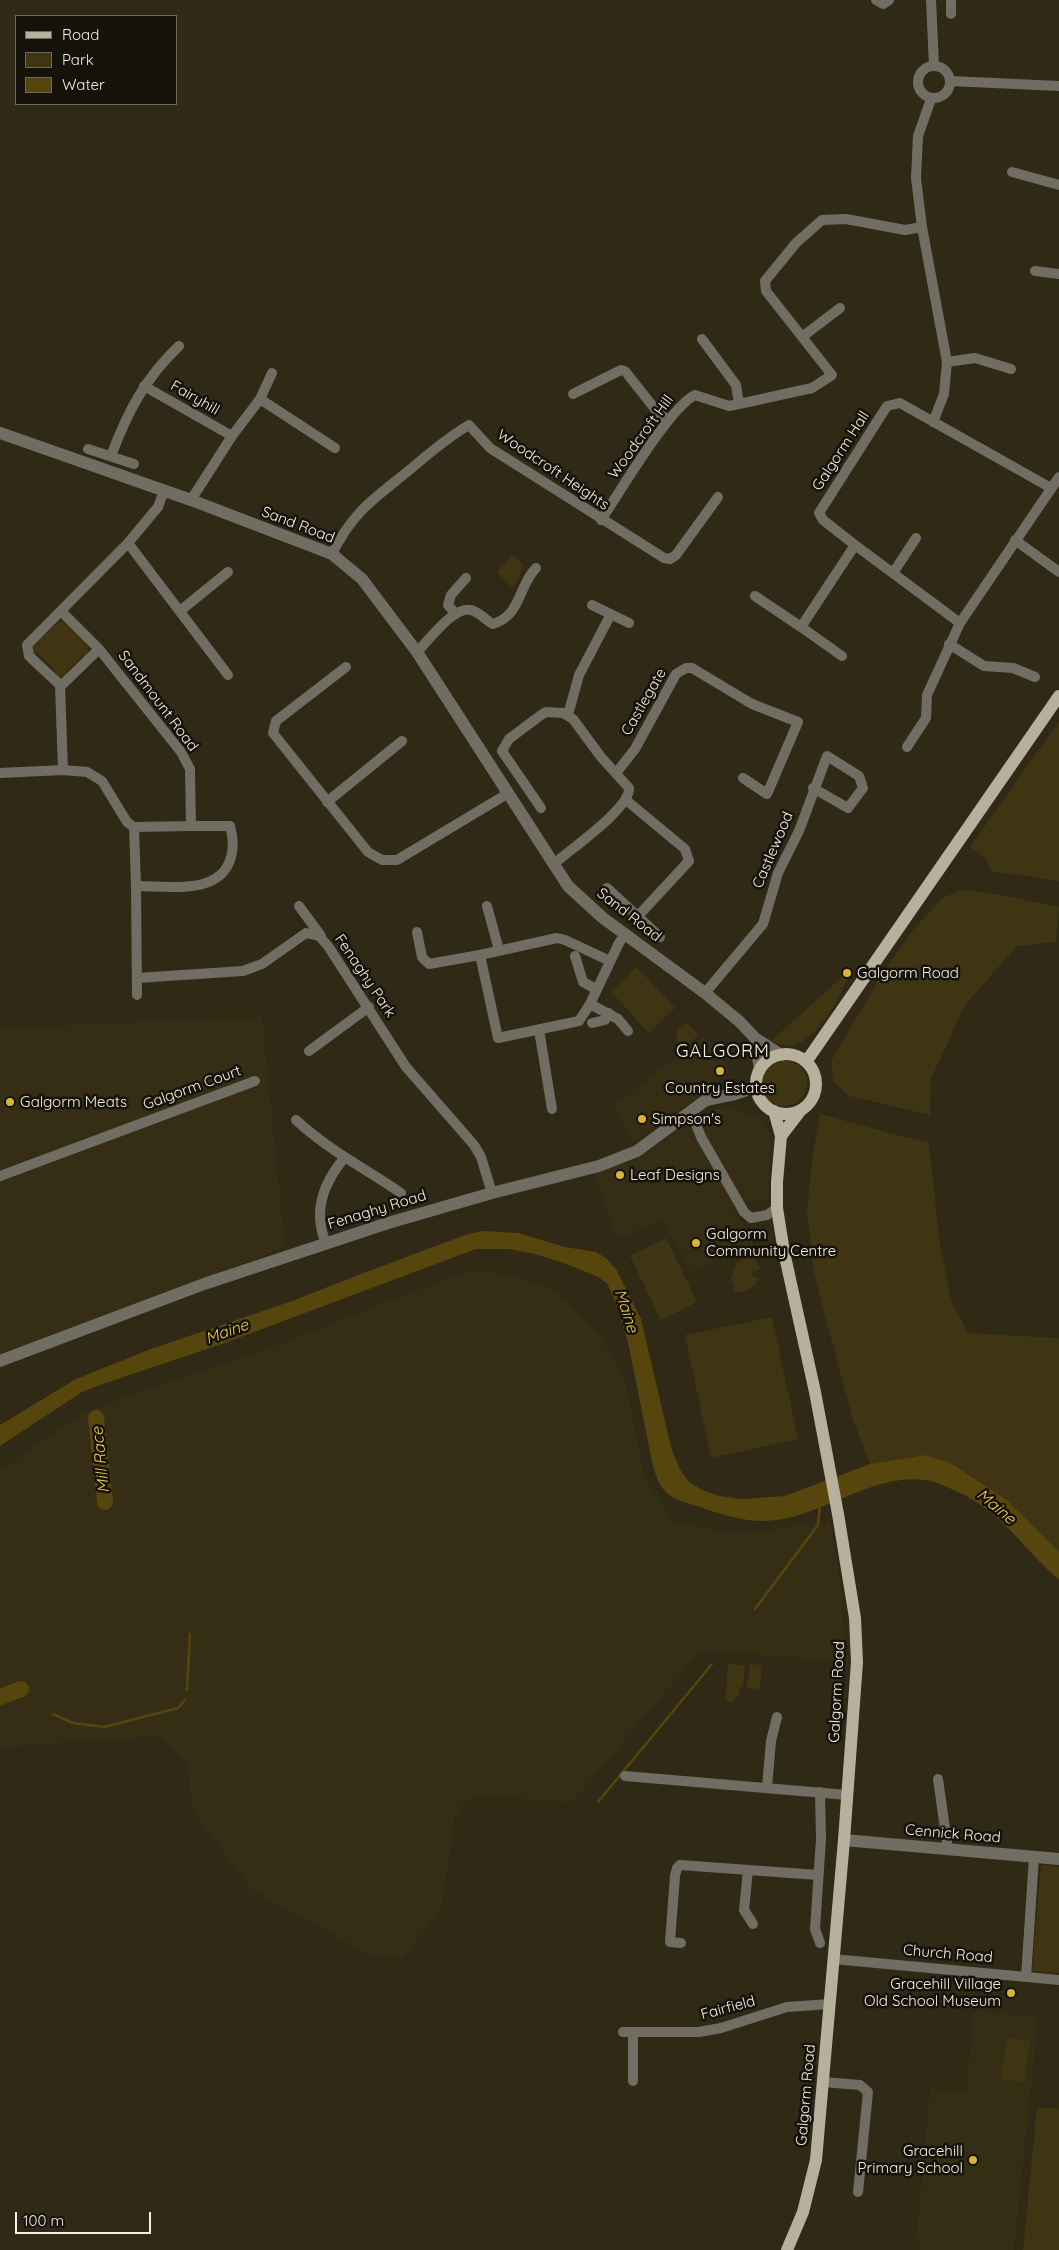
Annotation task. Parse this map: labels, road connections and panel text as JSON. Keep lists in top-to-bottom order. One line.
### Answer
{"streets":{"main road":["Galgorm Road"],"street":["Fairyhill","Woodcroft Hill","Galgorm Hall","Woodcroft Heights","Sand Road","Sandmount Road","Castlegate","Castlewood","Fenaghy Park","Galgorm Court","Fenaghy Road","Cennick Road","Church Road","Fairfield"]},"crossings":[["Woodcroft Hill","Woodcroft Heights"],["Woodcroft Heights","Sand Road"],["Sand Road","Castlewood"],["Sand Road","Fenaghy Road"],["Sand Road","Galgorm Road"],["Fenaghy Park","Fenaghy Road"],["Fenaghy Road","Galgorm Road"],["Galgorm Road","Cennick Road"],["Galgorm Road","Church Road"],["Galgorm Road","Fairfield"]],"districts":["GALGORM"],"water":["Maine","Mill Race"],"places":["Galgorm Road","Country Estates","Galgorm Meats","Simpson's","Leaf Designs","Galgorm Community Centre","Gracehill Village Old School Museum","Gracehill Primary School"],"legend":["Road","Park","Water"],"scale_bar":"100 m"}
